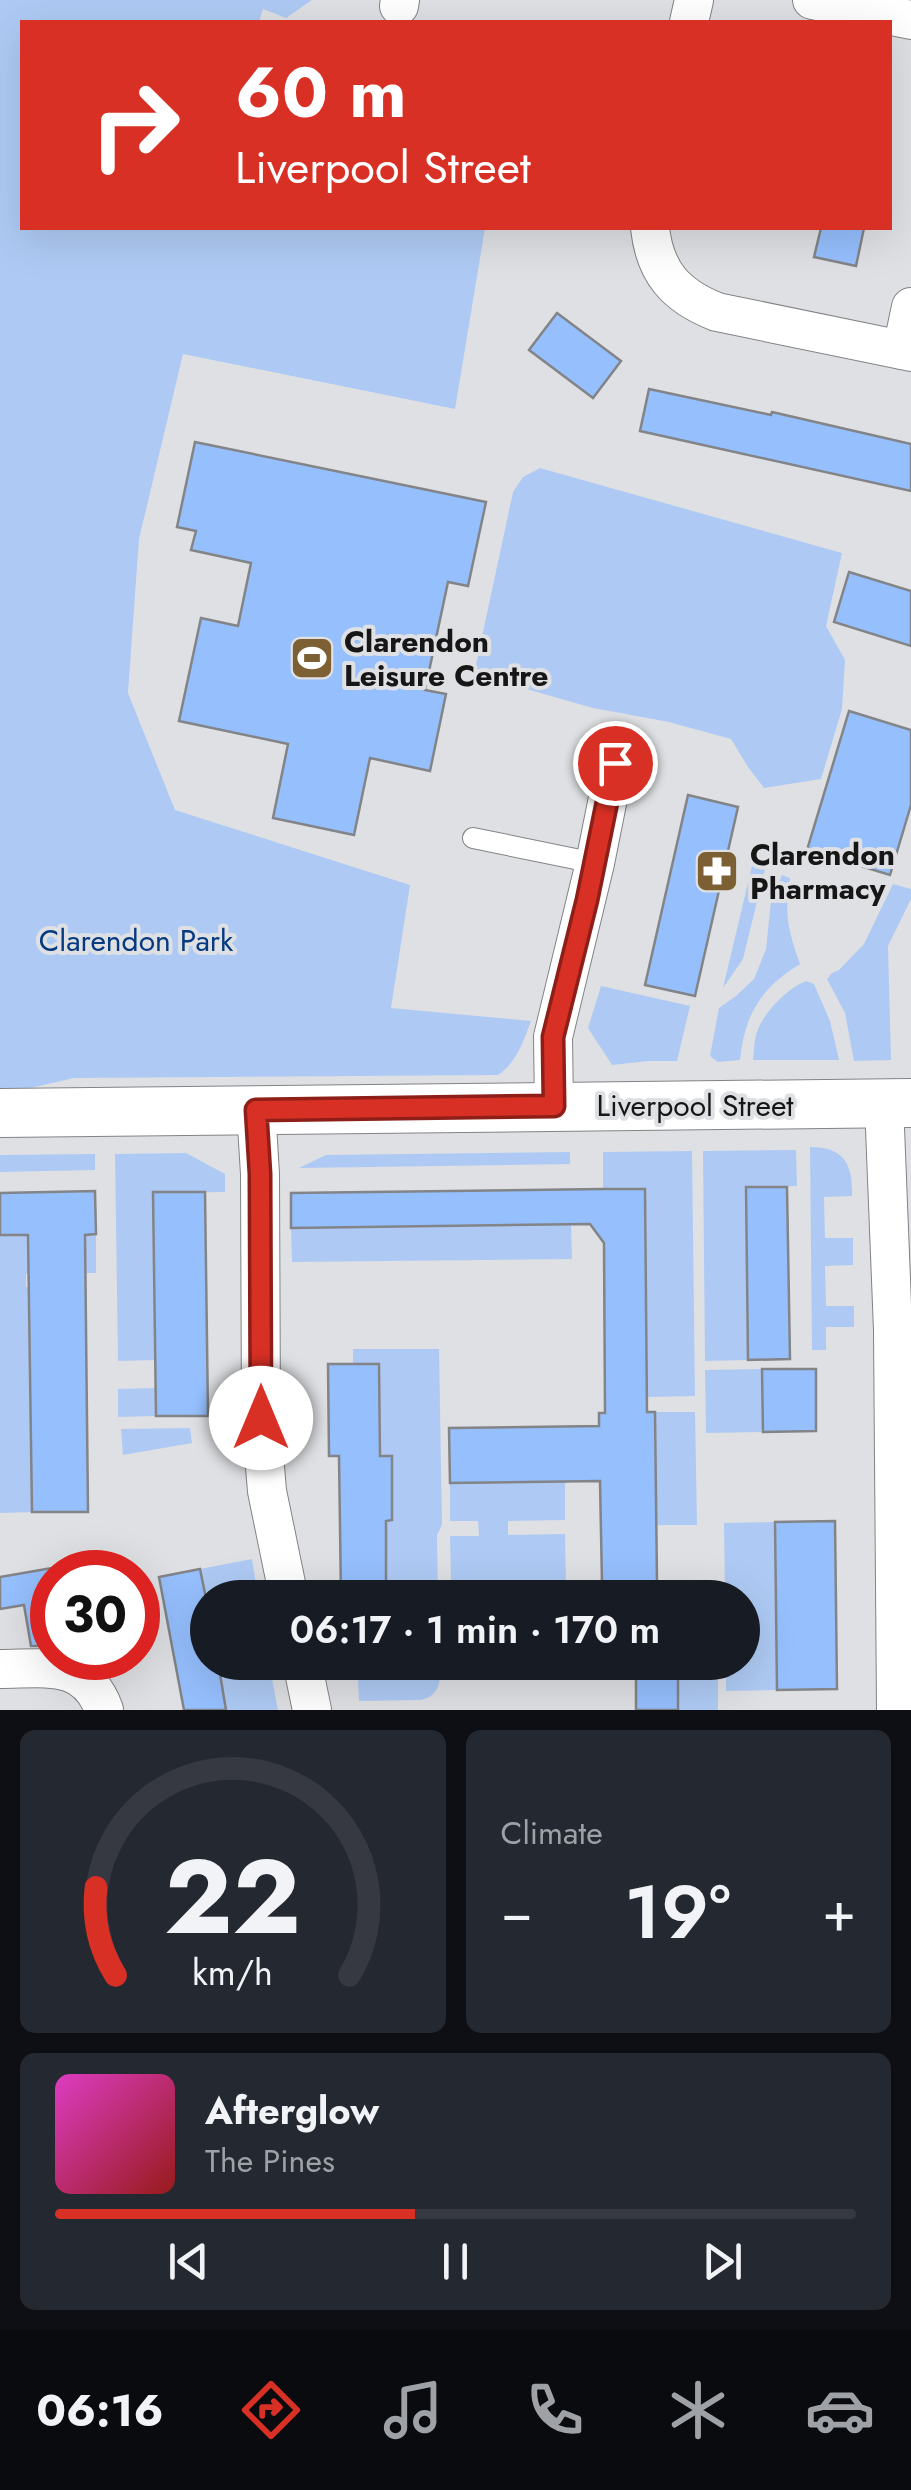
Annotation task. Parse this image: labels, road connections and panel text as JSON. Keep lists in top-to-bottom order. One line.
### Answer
{"streets":{"street":["Liverpool Street"]},"parks":["Clarendon Park"],"places":{"sports":["Clarendon Leisure Centre"],"pharmacy":["Clarendon Pharmacy"]},"page":{"turn":["60 m","Liverpool Street"],"limit":"30","trip":"06:17 · 1 min · 170 m","tile":"Climate","heat":["−","19°","+"],"song":["Afterglow","The Pines"],"tabs":"06:16","gauge":["22","km/h"]}}
